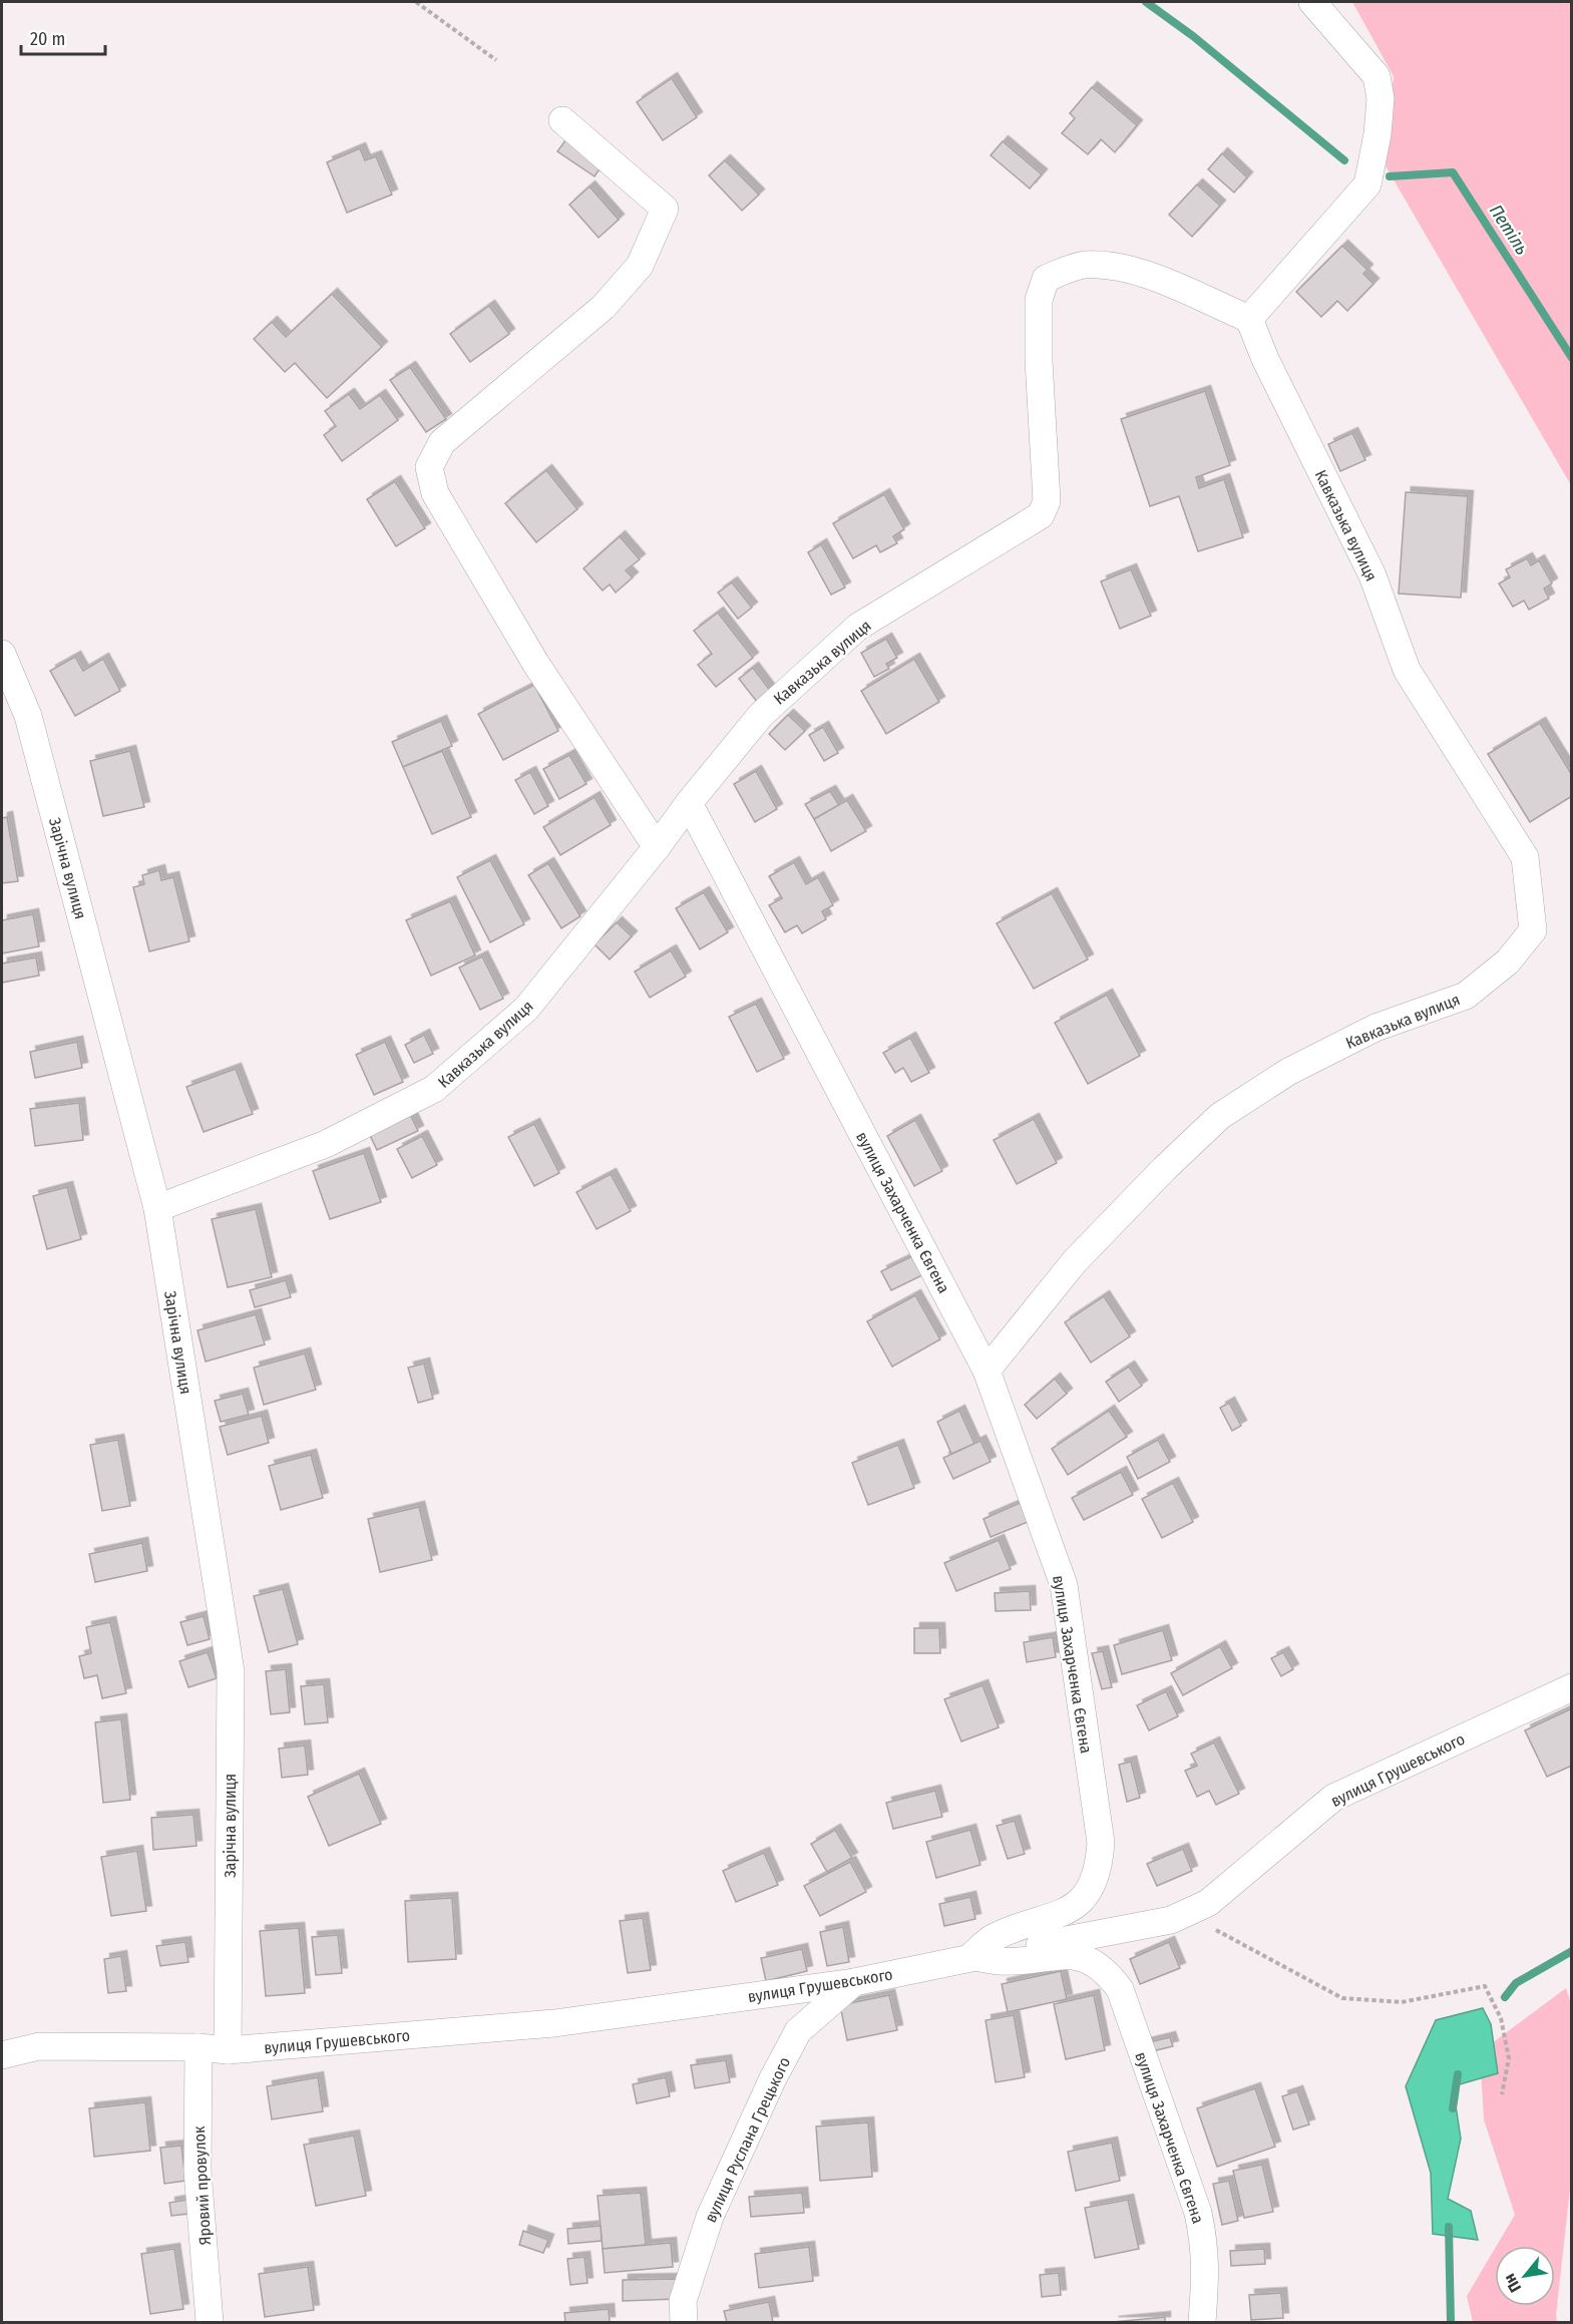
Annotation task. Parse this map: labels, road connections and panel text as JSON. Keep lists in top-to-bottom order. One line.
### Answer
{"streets":{"street":["Кавказька вулиця","Зарічна вулиця","вулиця Захарченка Євгена","вулиця Грушевського","вулиця Руслана Грецького","Яровий провулок"]},"crossings":[["Кавказька вулиця","Зарічна вулиця"],["Кавказька вулиця","вулиця Захарченка Євгена"],["Зарічна вулиця","вулиця Грушевського"],["вулиця Захарченка Євгена","вулиця Грушевського"],["вулиця Грушевського","вулиця Руслана Грецького"],["вулиця Грушевського","Яровий провулок"]],"water":["Петіль"],"scale_bar":"20 m","north":"bottom left"}
